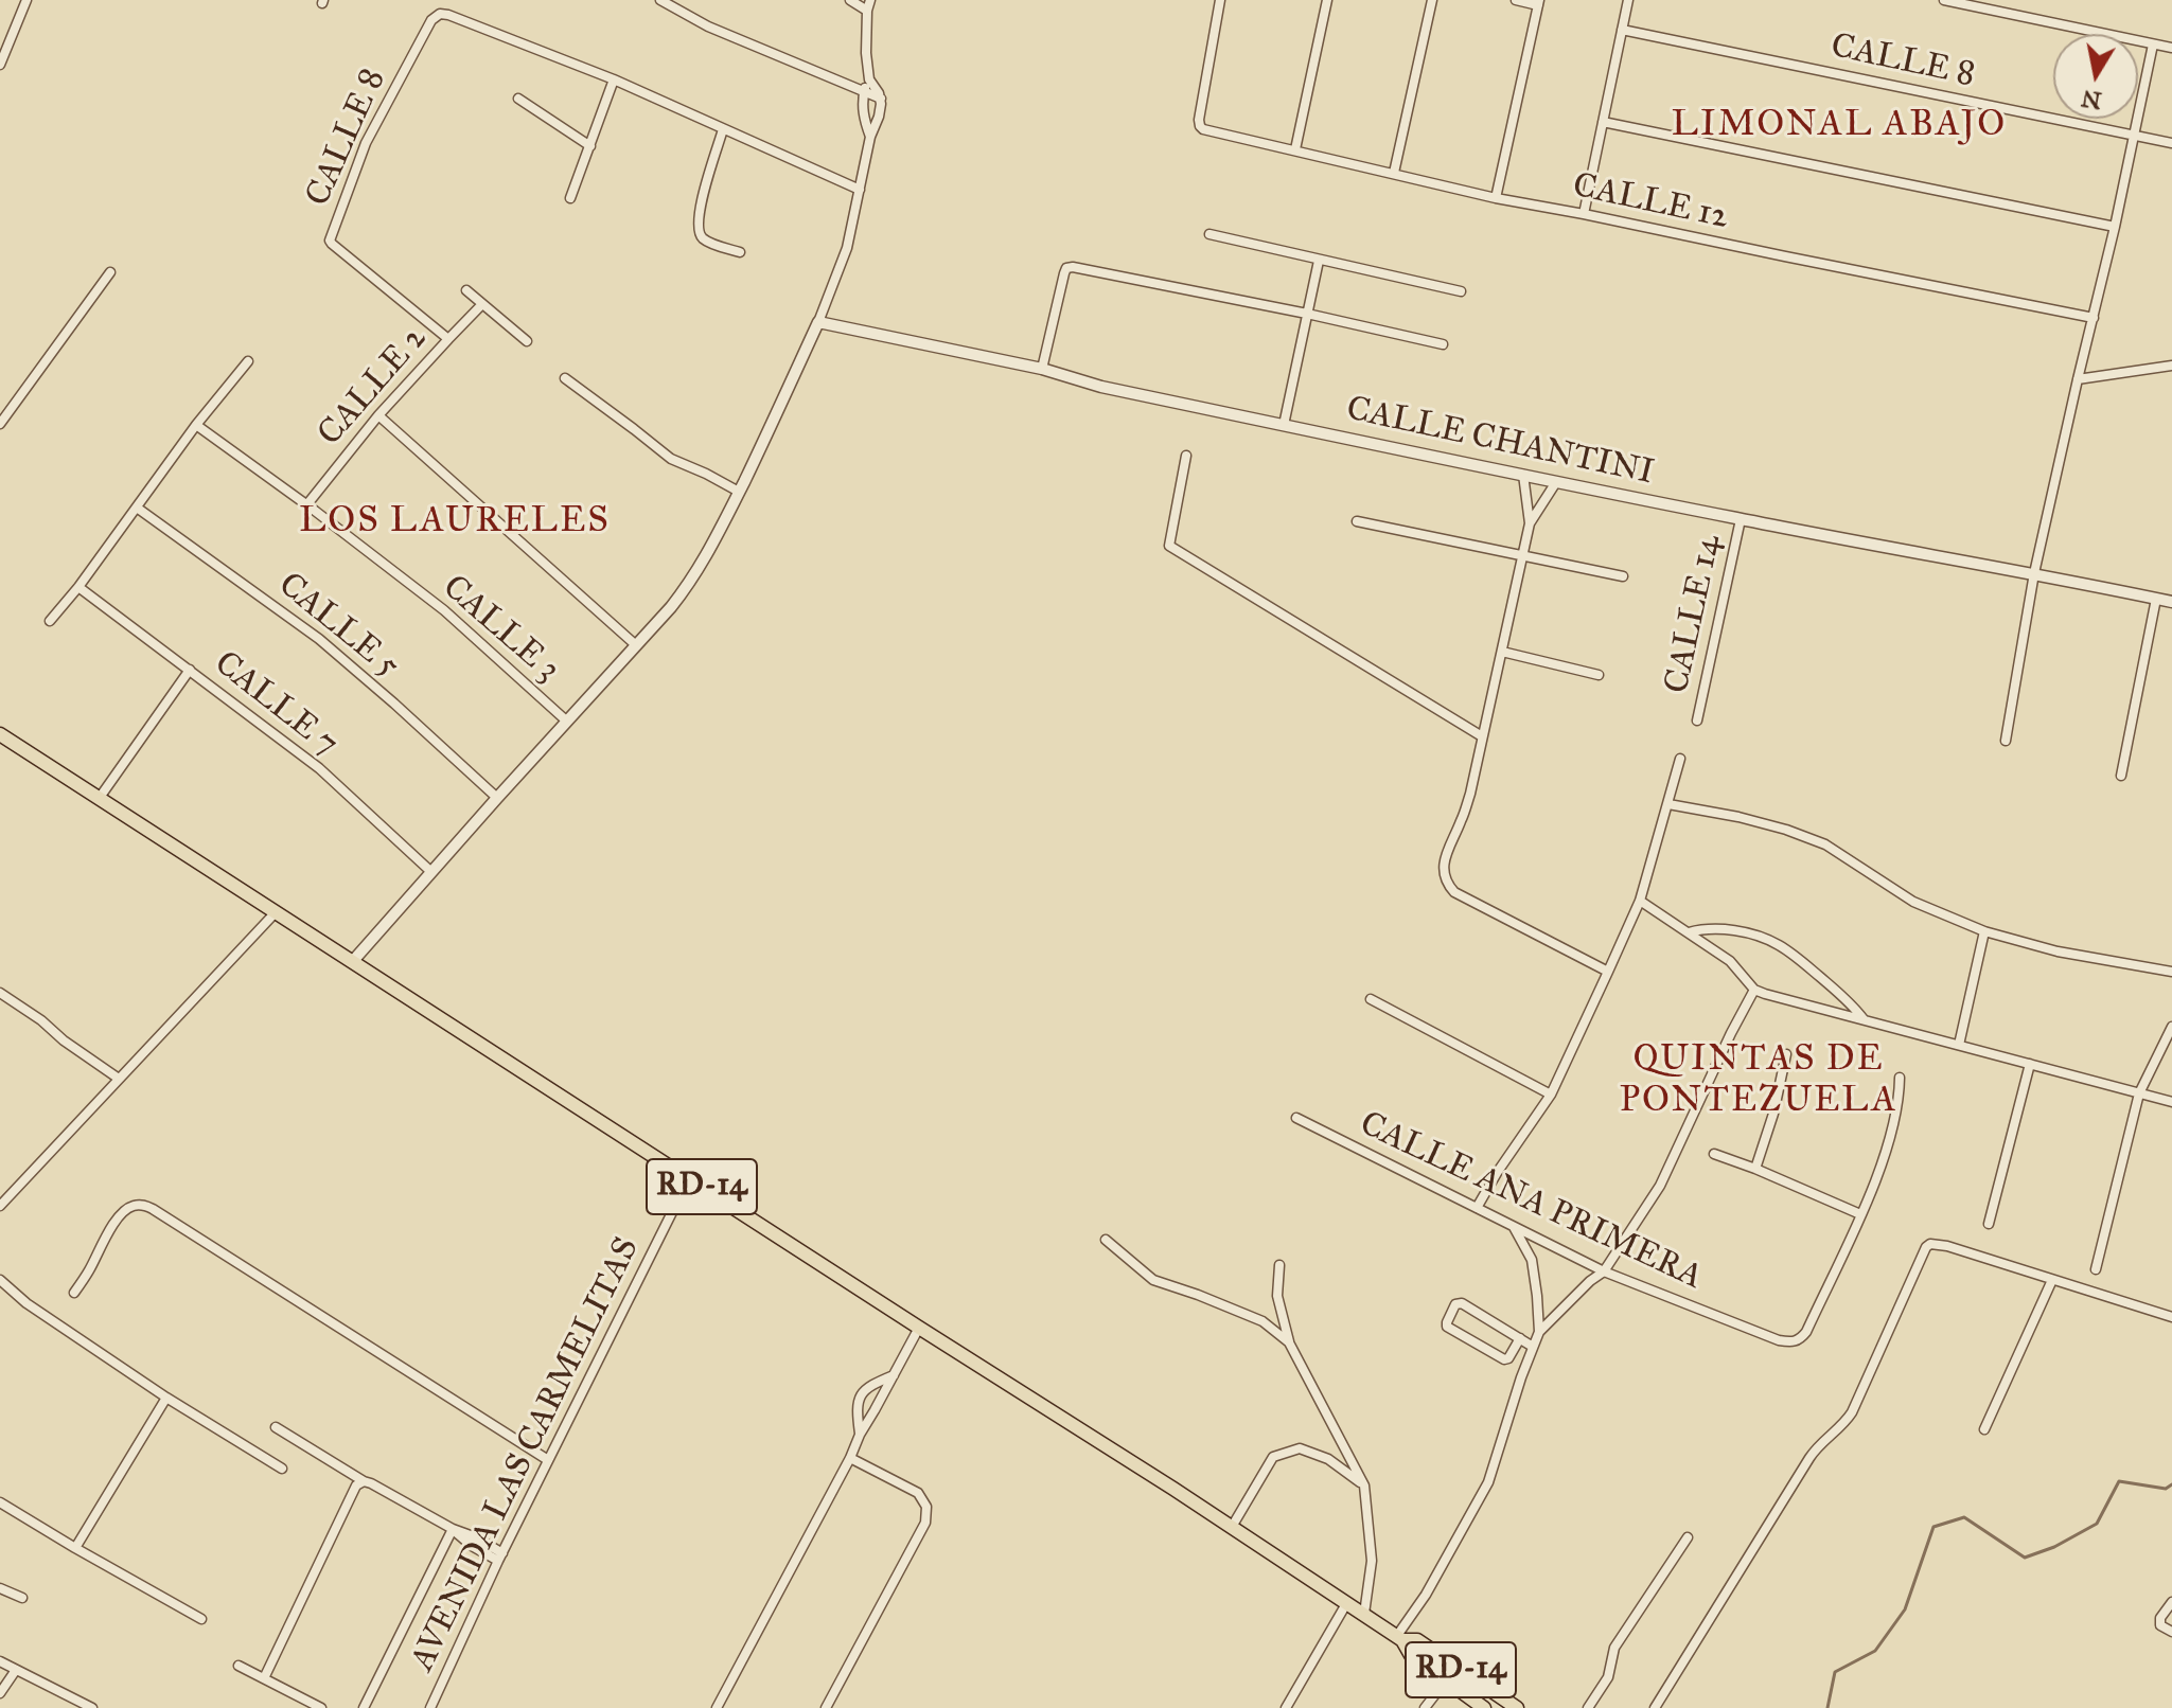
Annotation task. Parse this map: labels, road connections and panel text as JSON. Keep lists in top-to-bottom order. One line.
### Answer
{"streets":{"main road":["RD-14"],"street":["CALLE 8","CALLE 12","CALLE 2","CALLE CHANTINI","CALLE 14","CALLE 5","CALLE 3","CALLE 7","CALLE ANA PRIMERA","AVENIDA LAS CARMELITAS"]},"crossings":[["CALLE 8","CALLE 2"],["CALLE 2","CALLE 3"],["CALLE CHANTINI","CALLE 14"],["RD-14","AVENIDA LAS CARMELITAS"]],"districts":["LIMONAL ABAJO","LOS LAURELES","QUINTAS DE PONTEZUELA"],"north":"bottom"}
